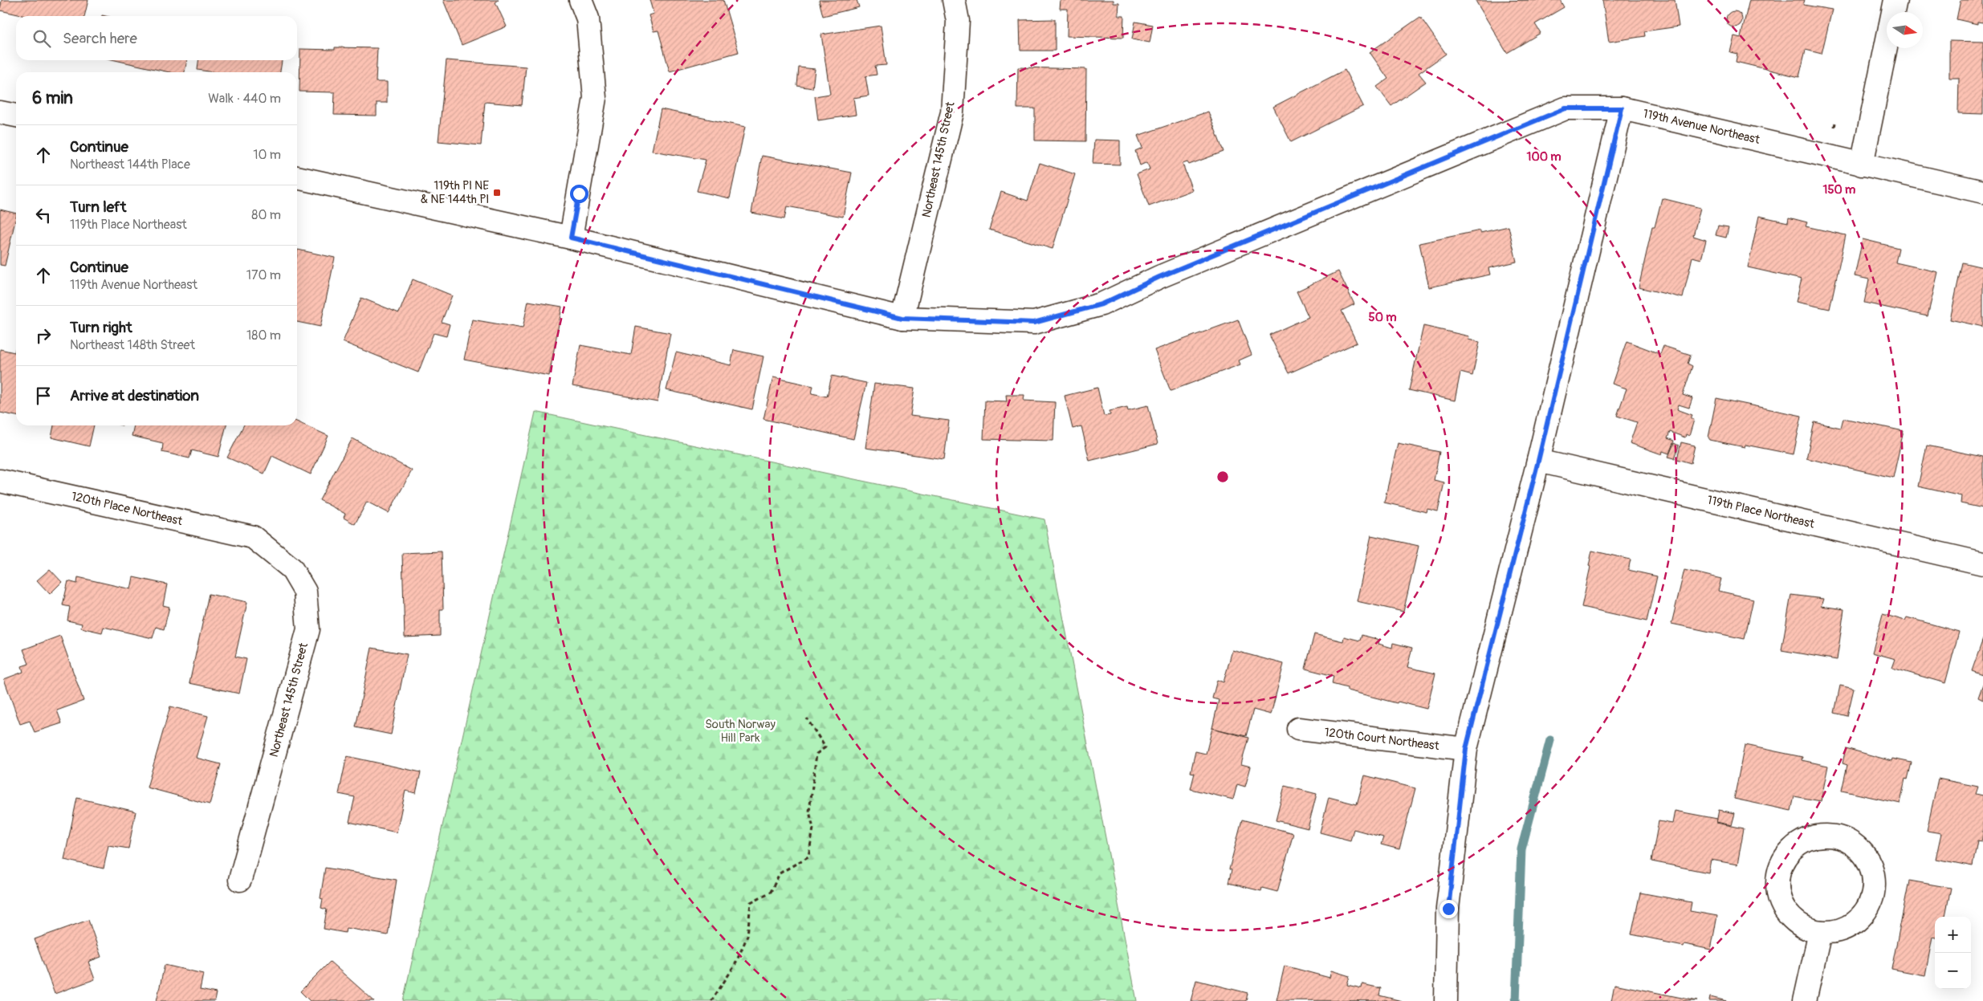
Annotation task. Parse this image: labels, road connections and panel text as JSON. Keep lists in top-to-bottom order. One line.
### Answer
{"streets":{"street":["119th Avenue Northeast","Northeast 145th Street","120th Place Northeast","119th Place Northeast","120th Court Northeast"]},"crossings":[["119th Avenue Northeast","Northeast 145th Street"],["Northeast 145th Street","120th Place Northeast"]],"parks":["South Norway Hill Park"],"places":{"transit":["119th Pl NE & NE 144th Pl"]},"north":"right","page":{"search":"Search here","heading":["6 min","Walk · 440 m"],"list":[["Continue","Northeast 144th Place","10 m"],["Turn left","119th Place Northeast","80 m"],["Continue","119th Avenue Northeast","170 m"],["Turn right","Northeast 148th Street","180 m"],"Arrive at destination"],"map_buttons":["+","−"]},"rings":["100 m","150 m","50 m"]}
